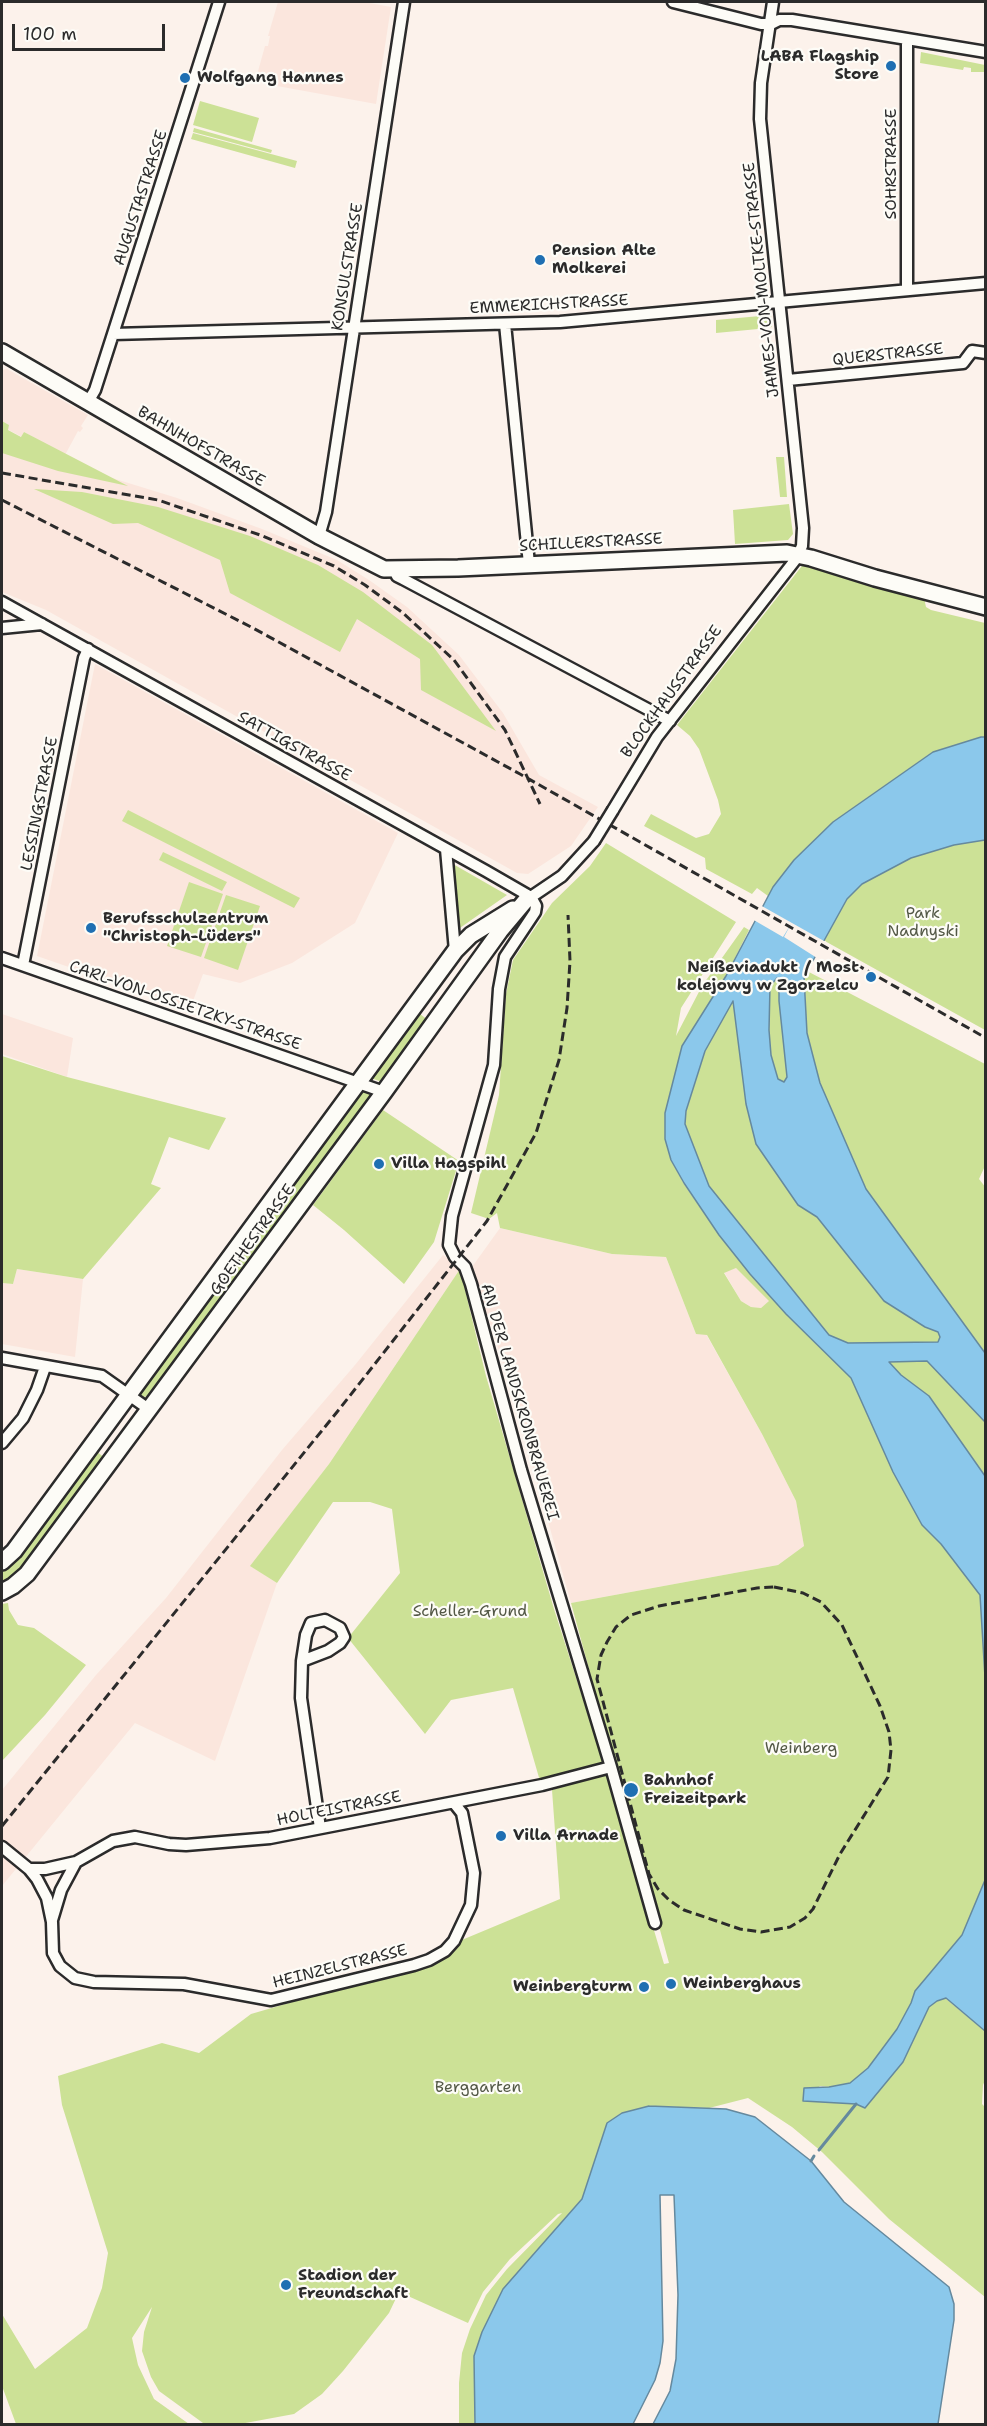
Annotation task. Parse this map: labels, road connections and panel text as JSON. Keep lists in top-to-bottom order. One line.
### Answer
{"streets":{"street":["SOHRSTRASSE","AUGUSTASTRASSE","KONSULSTRASSE","JAMES-VON-MOLTKE-STRASSE","EMMERICHSTRASSE","QUERSTRASSE","BAHNHOFSTRASSE","SCHILLERSTRASSE","BLOCKHAUSSTRASSE","SATTIGSTRASSE","LESSINGSTRASSE","CARL-VON-OSSIETZKY-STRASSE","GOETHESTRASSE","AN DER LANDSKRONBRAUEREI","HOLTEISTRASSE","HEINZELSTRASSE"]},"crossings":[["SOHRSTRASSE","EMMERICHSTRASSE"],["AUGUSTASTRASSE","EMMERICHSTRASSE"],["AUGUSTASTRASSE","BAHNHOFSTRASSE"],["KONSULSTRASSE","EMMERICHSTRASSE"],["KONSULSTRASSE","BAHNHOFSTRASSE"],["JAMES-VON-MOLTKE-STRASSE","EMMERICHSTRASSE"],["JAMES-VON-MOLTKE-STRASSE","QUERSTRASSE"],["JAMES-VON-MOLTKE-STRASSE","SCHILLERSTRASSE"],["JAMES-VON-MOLTKE-STRASSE","BLOCKHAUSSTRASSE"],["BAHNHOFSTRASSE","SCHILLERSTRASSE"],["BAHNHOFSTRASSE","BLOCKHAUSSTRASSE"],["SCHILLERSTRASSE","BLOCKHAUSSTRASSE"],["BLOCKHAUSSTRASSE","SATTIGSTRASSE"],["BLOCKHAUSSTRASSE","GOETHESTRASSE"],["BLOCKHAUSSTRASSE","AN DER LANDSKRONBRAUEREI"],["SATTIGSTRASSE","LESSINGSTRASSE"],["SATTIGSTRASSE","GOETHESTRASSE"],["SATTIGSTRASSE","AN DER LANDSKRONBRAUEREI"],["LESSINGSTRASSE","CARL-VON-OSSIETZKY-STRASSE"],["CARL-VON-OSSIETZKY-STRASSE","GOETHESTRASSE"],["GOETHESTRASSE","AN DER LANDSKRONBRAUEREI"],["AN DER LANDSKRONBRAUEREI","HOLTEISTRASSE"],["HOLTEISTRASSE","HEINZELSTRASSE"]],"parks":["Park Nadnyski","Scheller-Grund","Weinberg","Berggarten"],"places":["LABA Flagship Store","Wolfgang Hannes","Pension Alte Molkerei","Berufsschulzentrum \"Christoph-Lüders\"","Neißeviadukt / Most kolejowy w Zgorzelcu","Villa Hagspihl","Bahnhof Freizeitpark","Villa Arnade","Weinberghaus","Weinbergturm","Stadion der Freundschaft"],"scale_bar":"100 m"}
